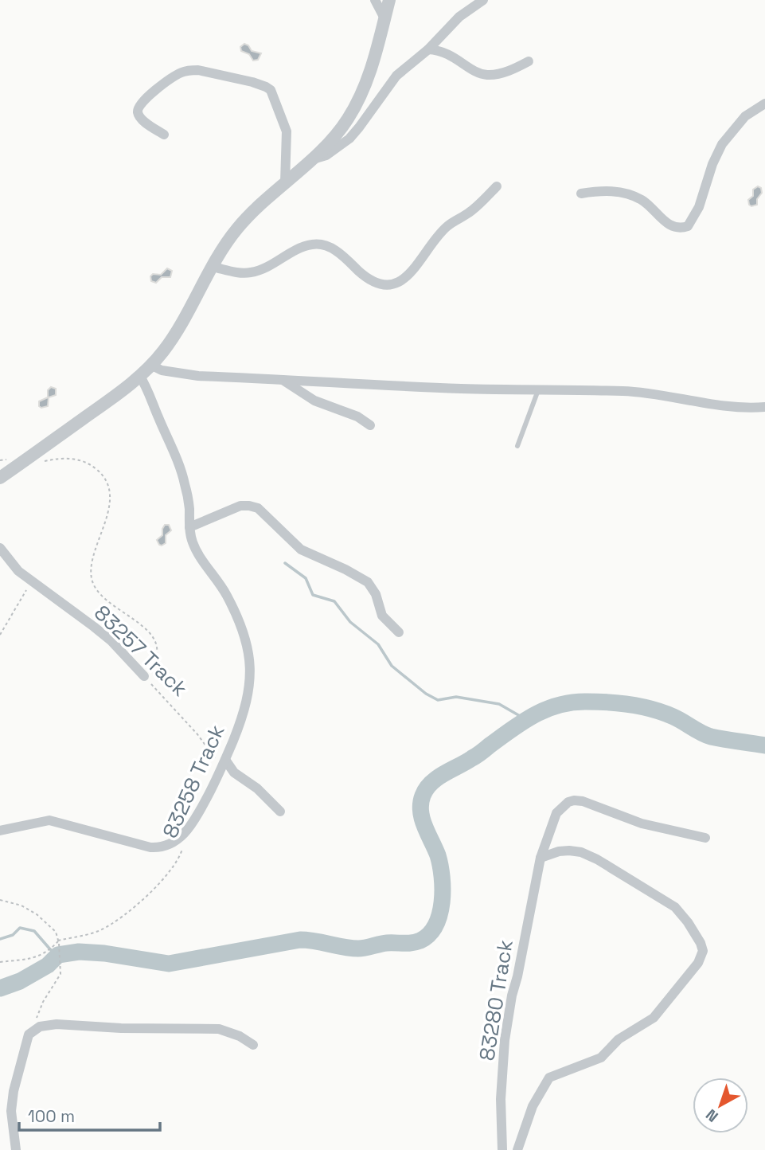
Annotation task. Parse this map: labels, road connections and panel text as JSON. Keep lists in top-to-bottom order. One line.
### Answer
{"streets":{"street":["83257 Track","83258 Track","83280 Track"]},"crossings":[["83257 Track","83258 Track"]],"scale_bar":"100 m","north":"bottom left"}
